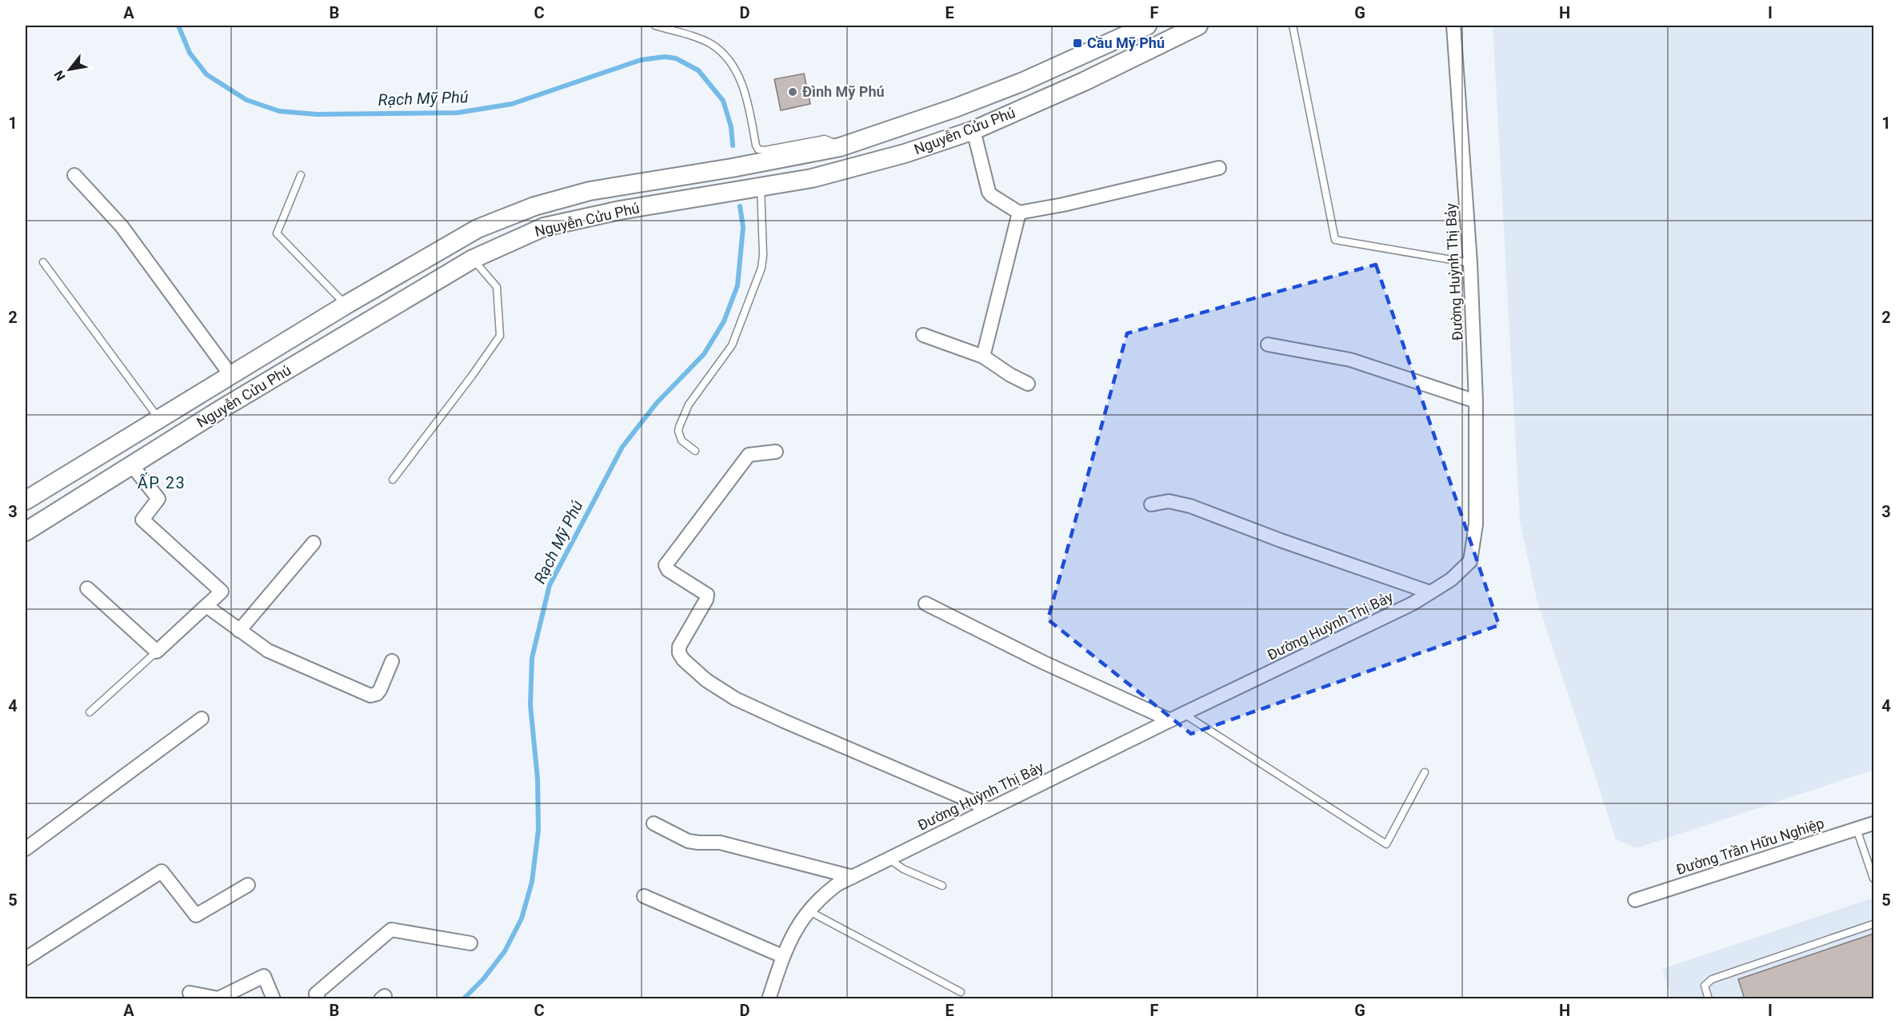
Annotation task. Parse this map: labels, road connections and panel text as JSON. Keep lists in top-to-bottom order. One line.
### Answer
{"streets":{"main road":["Nguyễn Cửu Phú"],"street":["Đường Huỳnh Thị Bảy","Đường Trần Hữu Nghiệp"]},"districts":["ẤP 23"],"water":["Rạch Mỹ Phú"],"places":{"transit":["Cầu Mỹ Phú"],"other":["Đình Mỹ Phú"]},"north":"bottom left","grid":{"columns":["A","B","C","D","E","F","G","H","I"],"rows":["1","2","3","4","5"]}}
